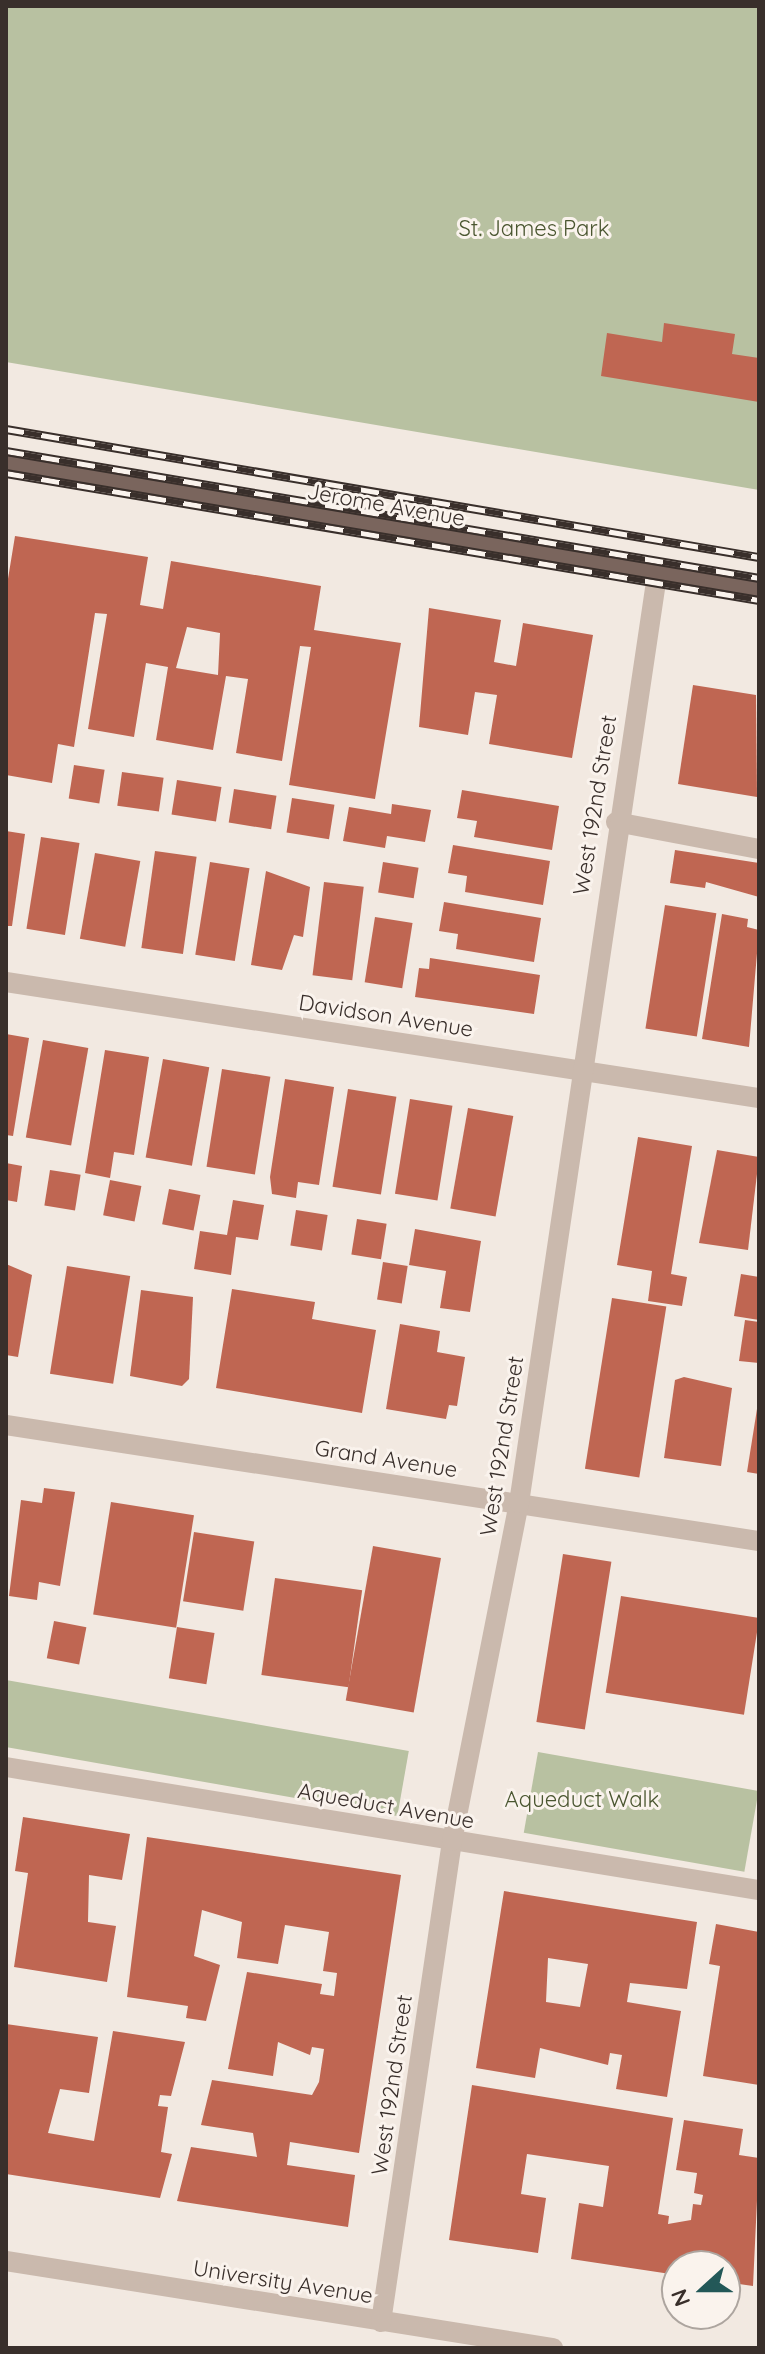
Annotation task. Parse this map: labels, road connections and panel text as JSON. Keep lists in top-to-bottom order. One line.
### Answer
{"streets":{"main road":["Jerome Avenue"],"street":["West 192nd Street","Davidson Avenue","Grand Avenue","Aqueduct Avenue","University Avenue"]},"crossings":[["Jerome Avenue","West 192nd Street"],["West 192nd Street","Davidson Avenue"],["West 192nd Street","Grand Avenue"],["West 192nd Street","Aqueduct Avenue"],["West 192nd Street","University Avenue"]],"parks":["St. James Park","Aqueduct Walk"],"north":"left"}
